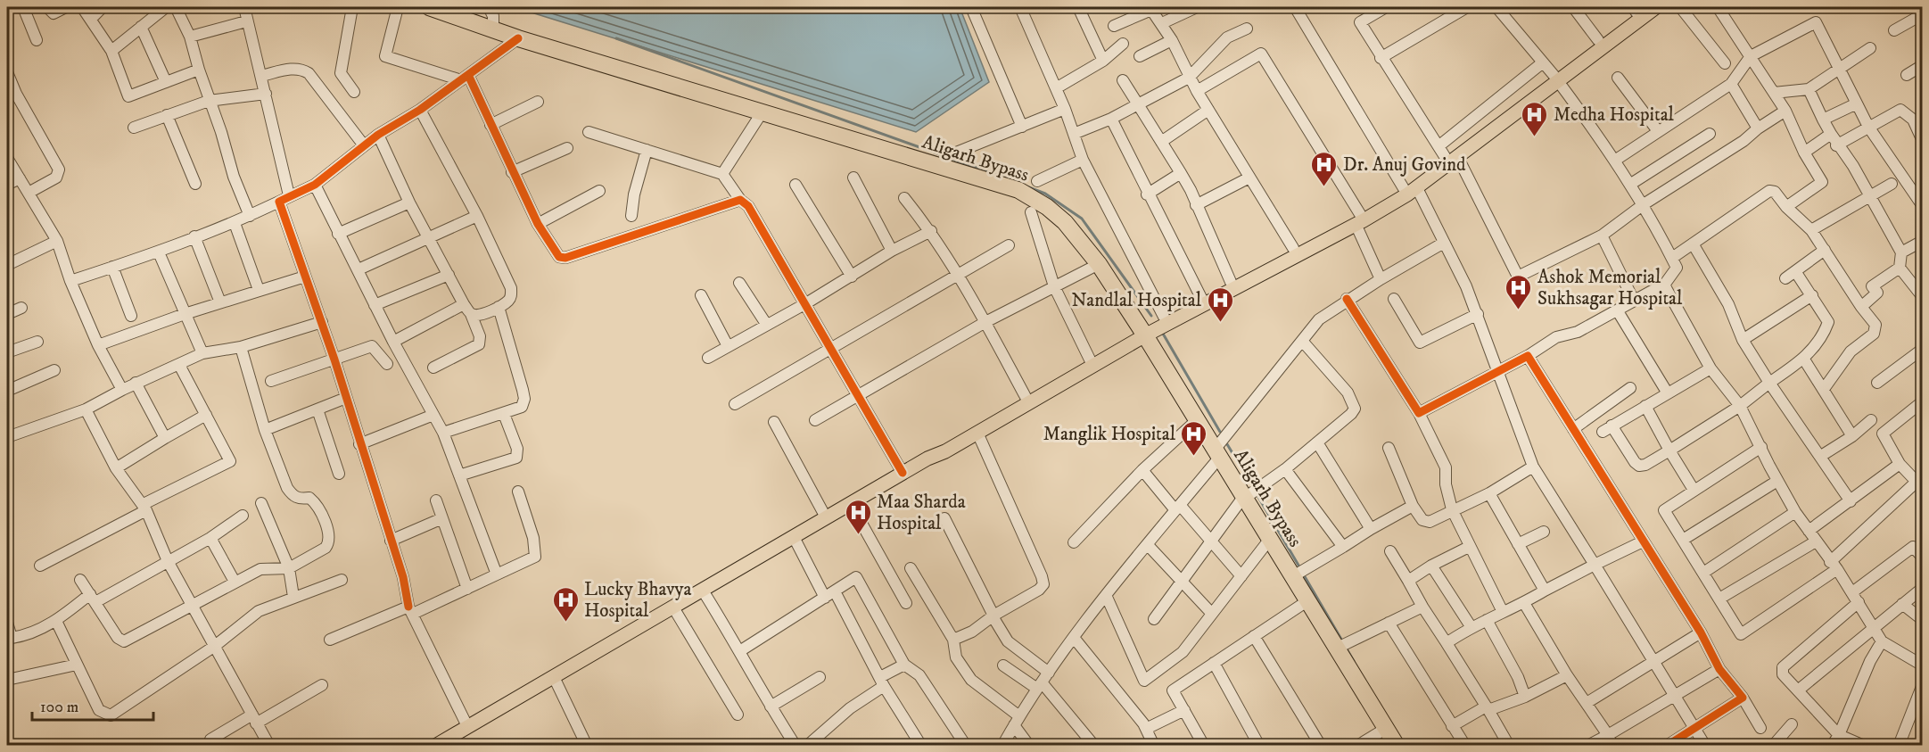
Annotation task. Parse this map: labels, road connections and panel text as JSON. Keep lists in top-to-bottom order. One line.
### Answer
{"streets":{"highway":["Aligarh Bypass"]},"places":{"hospital":["Medha Hospital","Dr. Anuj Govind","Ashok Memorial Sukhsagar Hospital","Nandlal Hospital","Manglik Hospital","Maa Sharda Hospital","Lucky Bhavya Hospital"]},"scale_bar":"100 m"}
